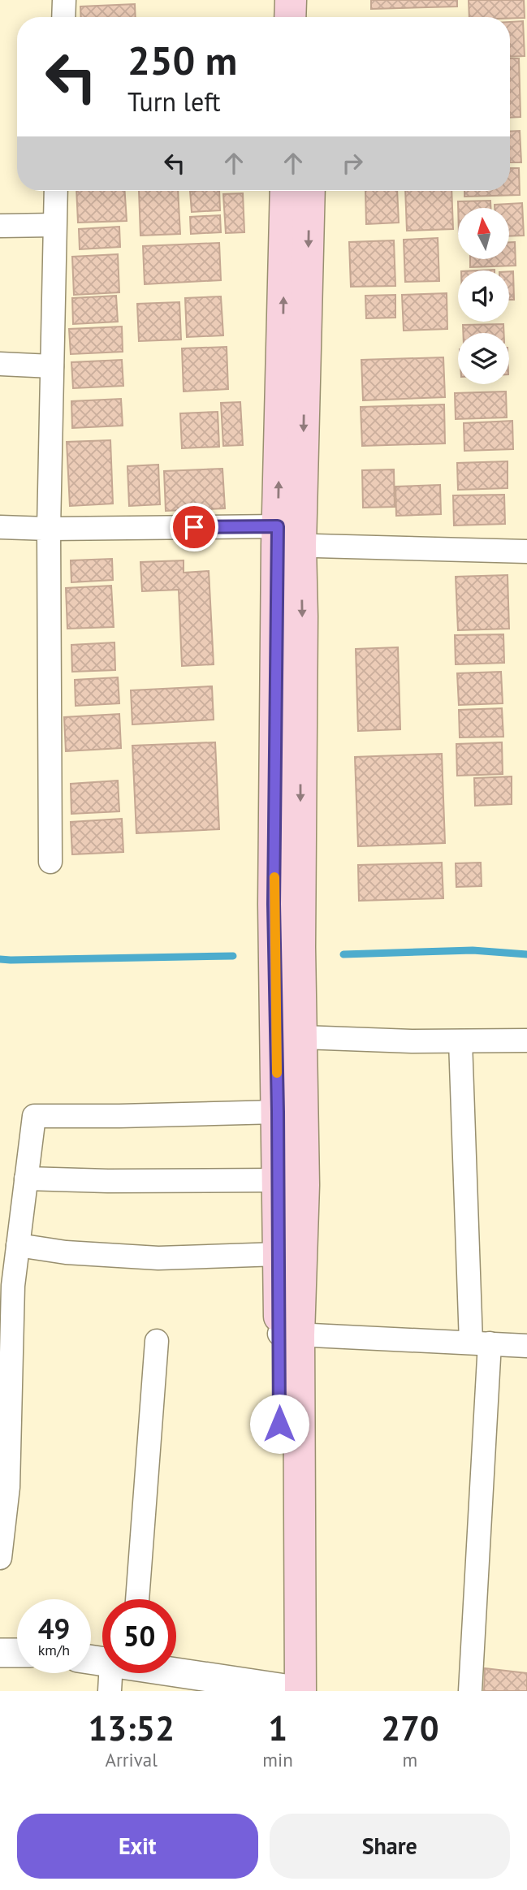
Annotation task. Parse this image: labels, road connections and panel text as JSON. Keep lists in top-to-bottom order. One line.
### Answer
{"north":"top","page":{"turn":["250 m","Turn left"],"speed":"49 km/h","limit":"50","eta":["13:52","Arrival","1","min","270","m"],"buttons":["Exit","Share"]}}
